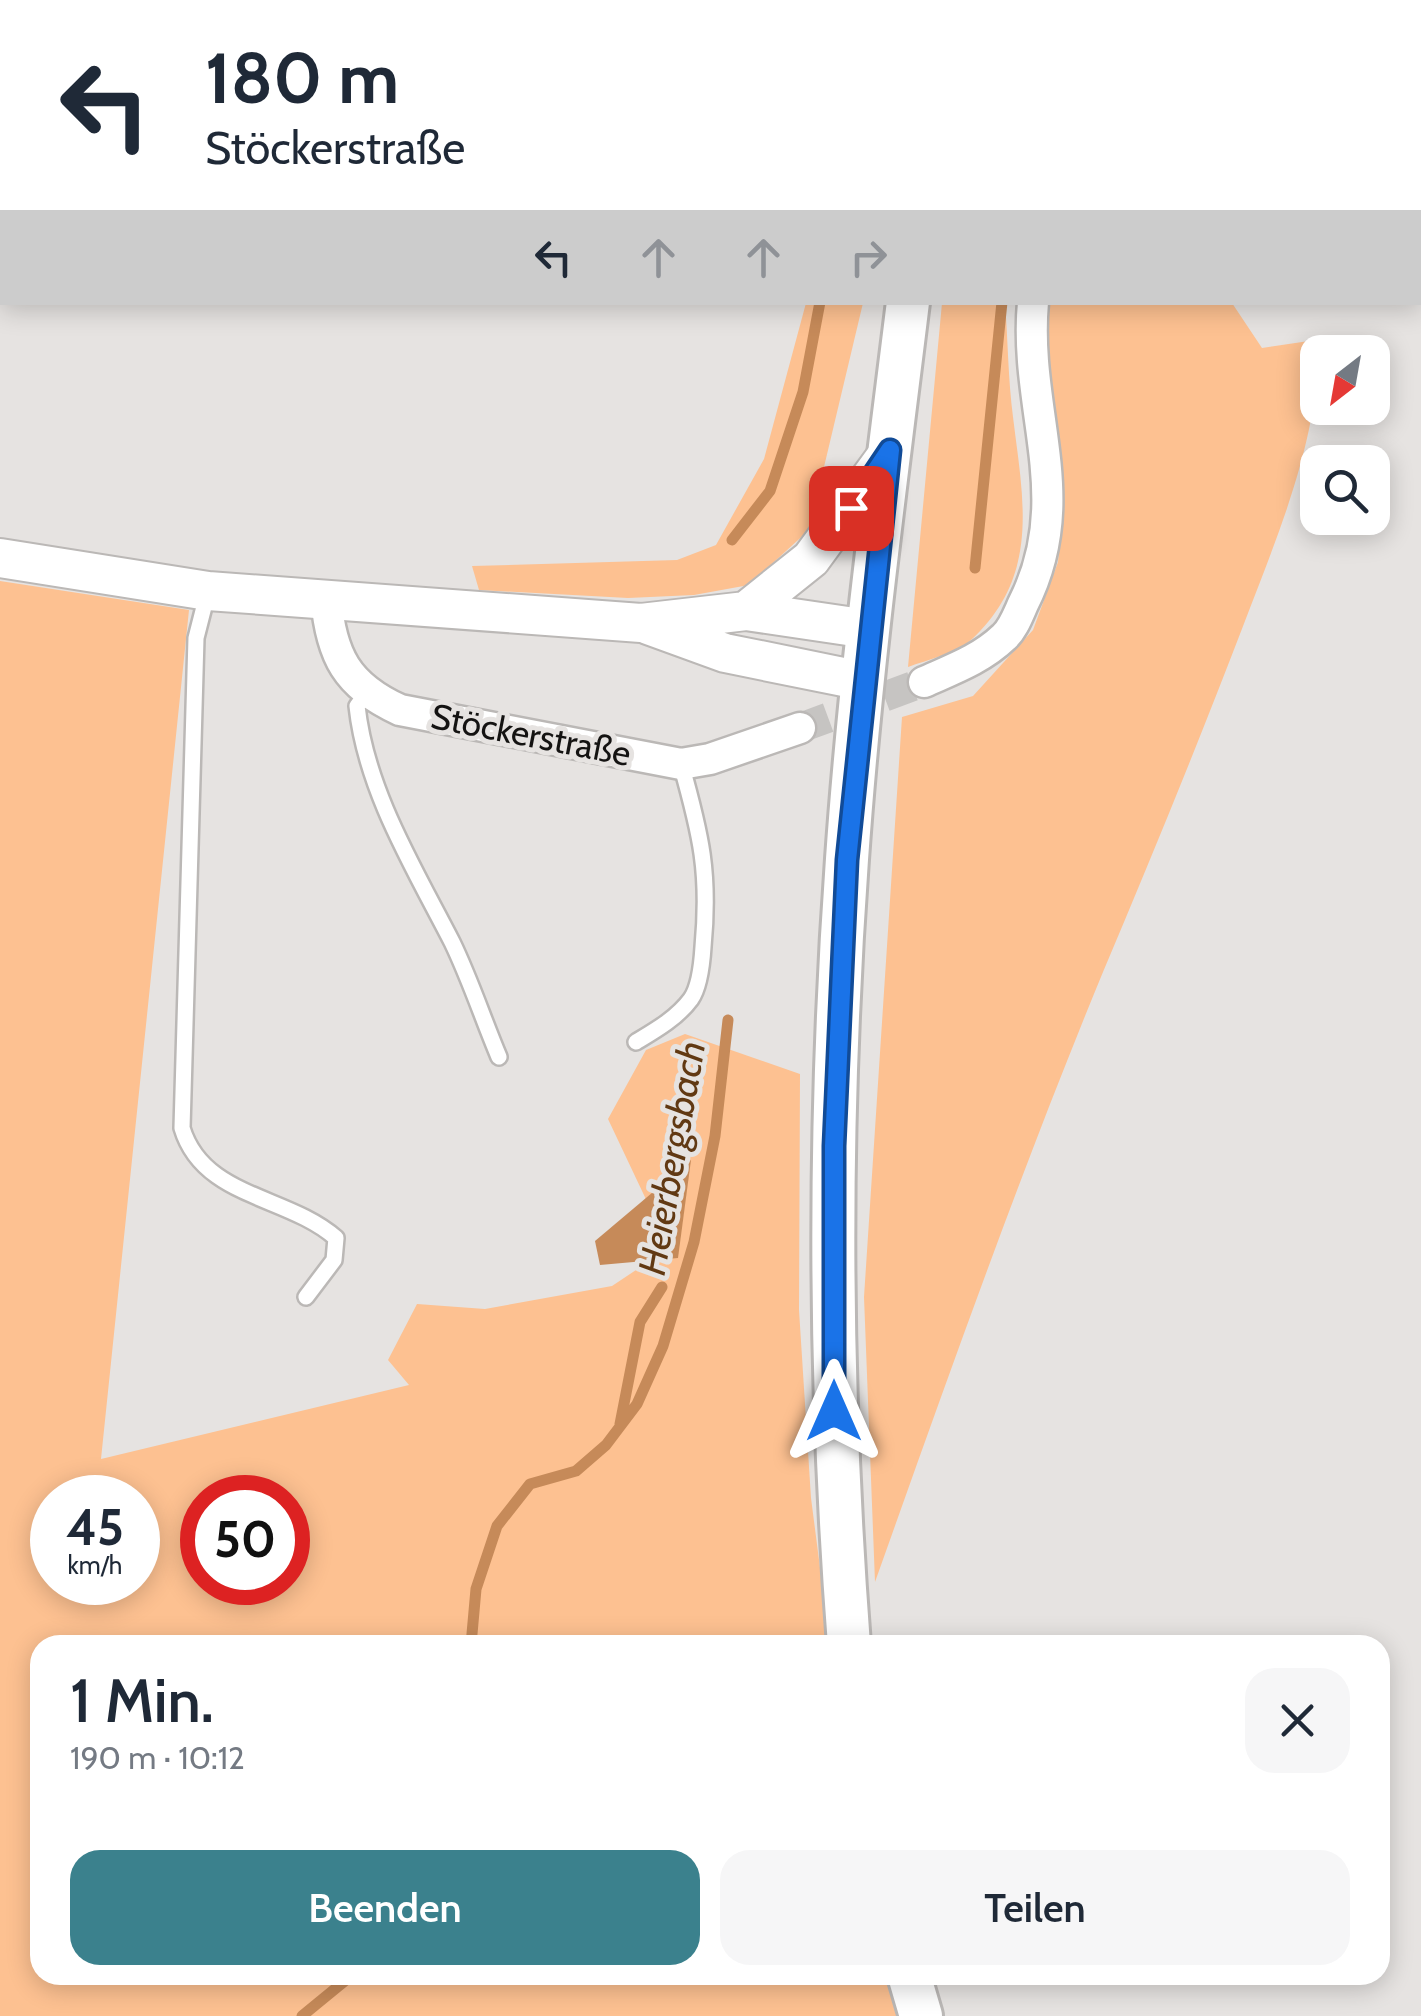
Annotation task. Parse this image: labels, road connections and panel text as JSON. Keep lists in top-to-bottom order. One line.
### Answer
{"streets":{"street":["Stöckerstraße"]},"water":["Heierbergsbach"],"north":"bottom left","page":{"turn":["180 m","Stöckerstraße"],"speed":"45 km/h","limit":"50","heading":["1 Min.","190 m · 10:12"],"buttons":["Beenden","Teilen"]}}
